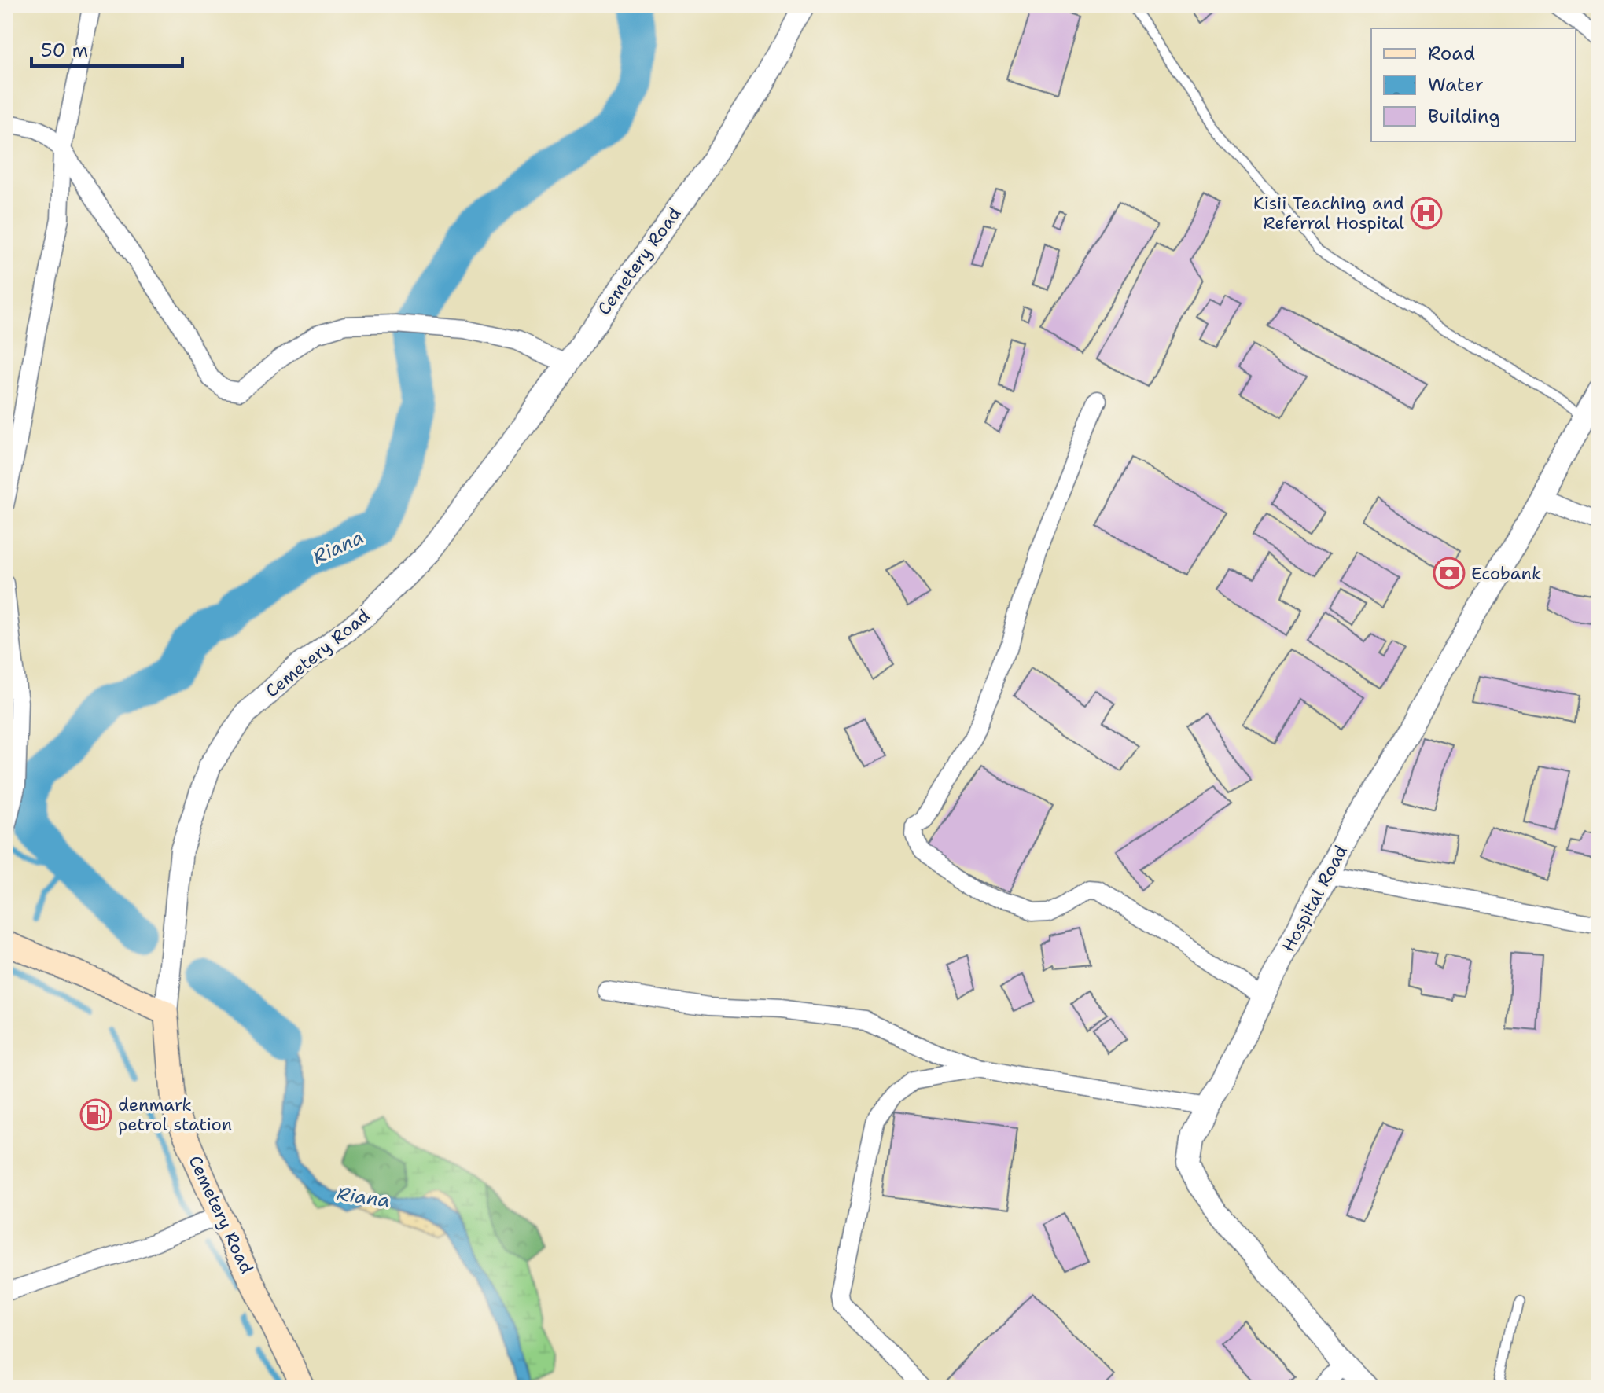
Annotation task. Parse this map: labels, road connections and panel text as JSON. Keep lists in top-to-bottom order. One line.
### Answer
{"streets":{"main road":["Cemetery Road"],"street":["Hospital Road"]},"water":["Riana"],"places":{"hospital":["Kisii Teaching and Referral Hospital"],"bank":["Ecobank"],"fuel station":["denmark petrol station"]},"legend":["Road","Water","Building"],"scale_bar":"50 m"}
